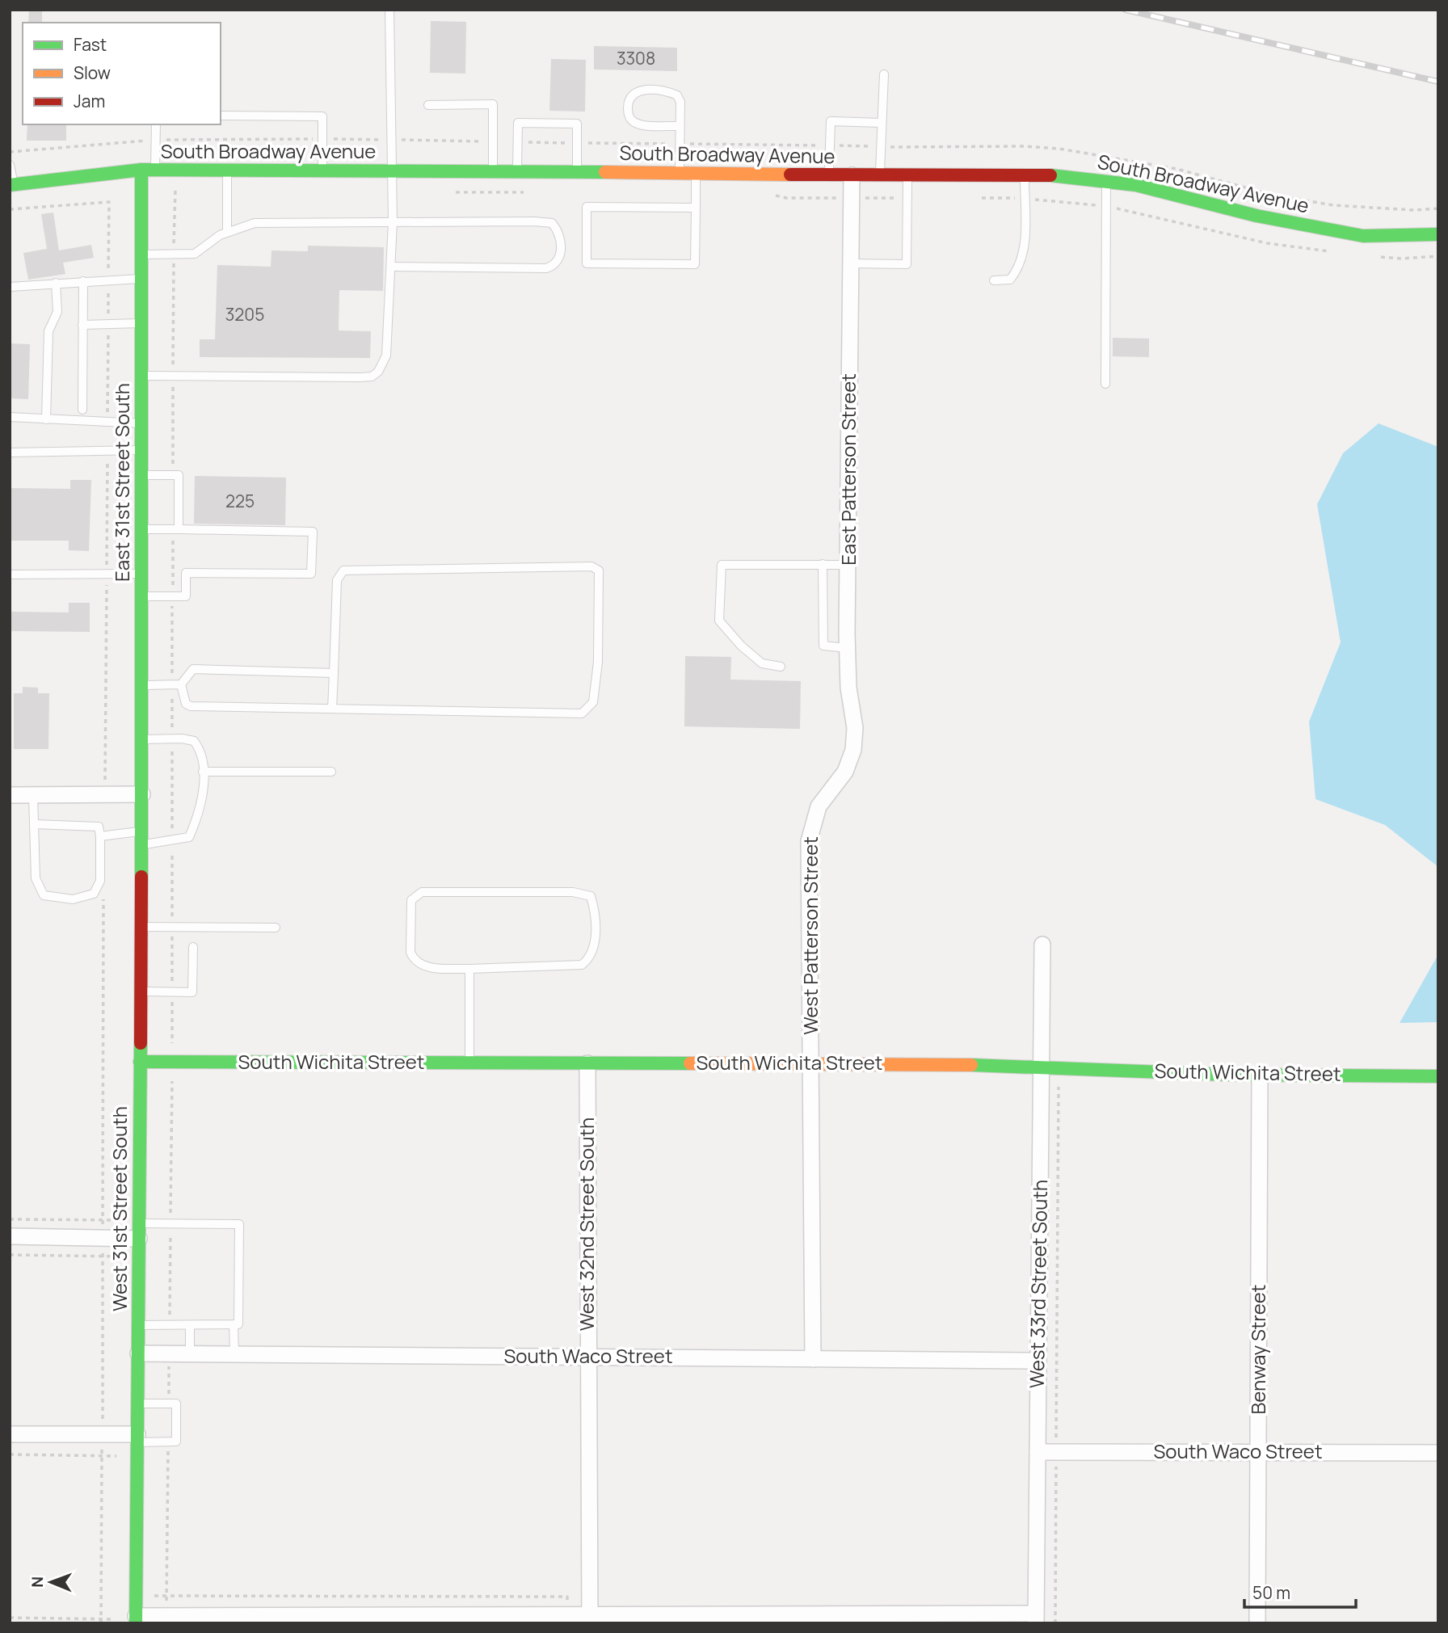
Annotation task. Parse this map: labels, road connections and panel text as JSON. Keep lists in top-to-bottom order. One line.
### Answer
{"streets":{"street":["South Broadway Avenue","East Patterson Street","East 31st Street South","West Patterson Street","South Wichita Street","West 31st Street South","West 32nd Street South","West 33rd Street South","Benway Street","South Waco Street"]},"crossings":[["South Broadway Avenue","East Patterson Street"],["South Broadway Avenue","East 31st Street South"],["East Patterson Street","West Patterson Street"],["East 31st Street South","West 31st Street South"],["West Patterson Street","South Wichita Street"],["West Patterson Street","South Waco Street"],["South Wichita Street","West 31st Street South"],["South Wichita Street","West 32nd Street South"],["South Wichita Street","West 33rd Street South"],["South Wichita Street","Benway Street"],["West 31st Street South","South Waco Street"],["West 32nd Street South","South Waco Street"],["West 33rd Street South","South Waco Street"],["Benway Street","South Waco Street"]],"house_numbers":["3308","3205","225"],"legend":["Fast","Slow","Jam"],"scale_bar":"50 m","north":"left"}
